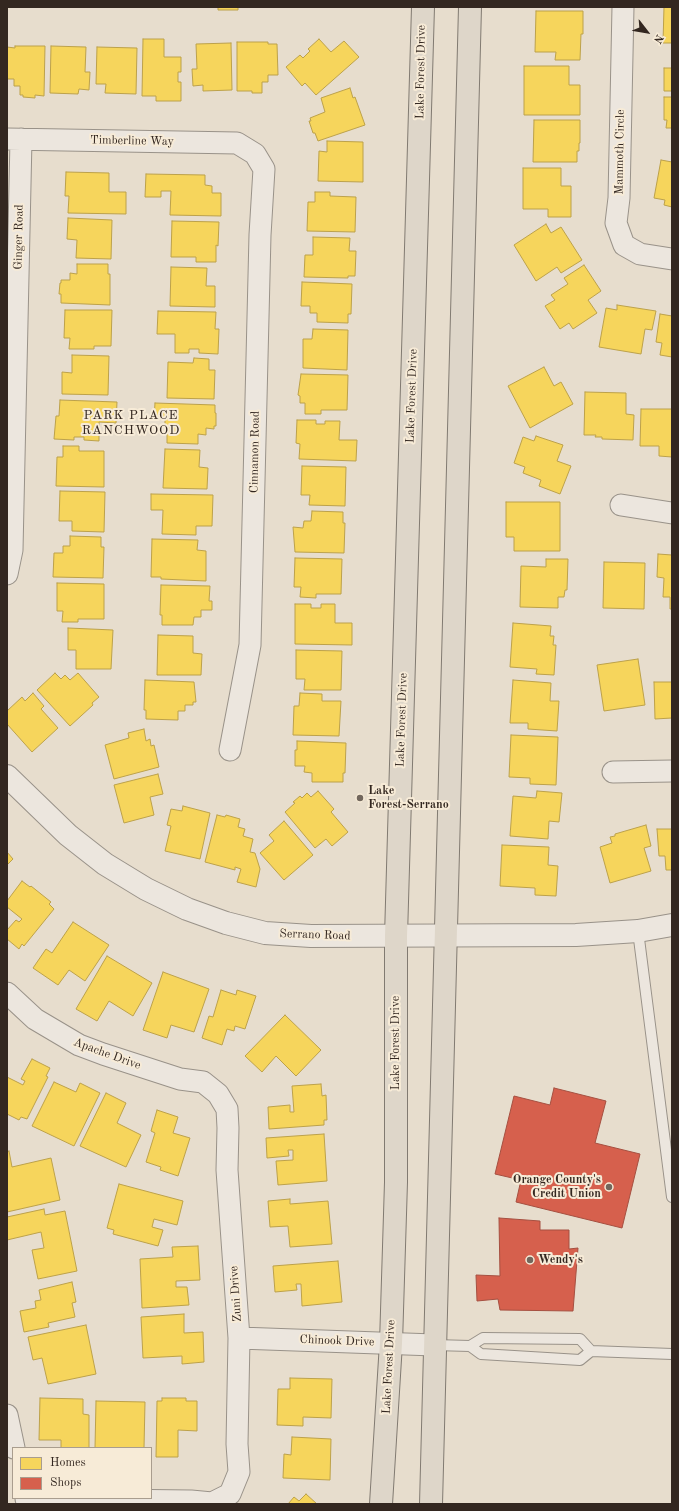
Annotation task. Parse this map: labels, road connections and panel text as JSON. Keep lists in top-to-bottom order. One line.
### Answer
{"streets":{"main road":["Lake Forest Drive"],"street":["Timberline Way","Mammoth Circle","Ginger Road","Cinnamon Road","Serrano Road","Apache Drive","Zuni Drive","Chinook Drive"]},"crossings":[["Lake Forest Drive","Serrano Road"],["Lake Forest Drive","Chinook Drive"],["Timberline Way","Ginger Road"],["Timberline Way","Cinnamon Road"],["Apache Drive","Zuni Drive"],["Zuni Drive","Chinook Drive"]],"districts":["PARK PLACE RANCHWOOD"],"places":["Lake Forest-Serrano","Orange County's Credit Union","Wendy's"],"legend":["Homes","Shops"],"north":"bottom right"}
